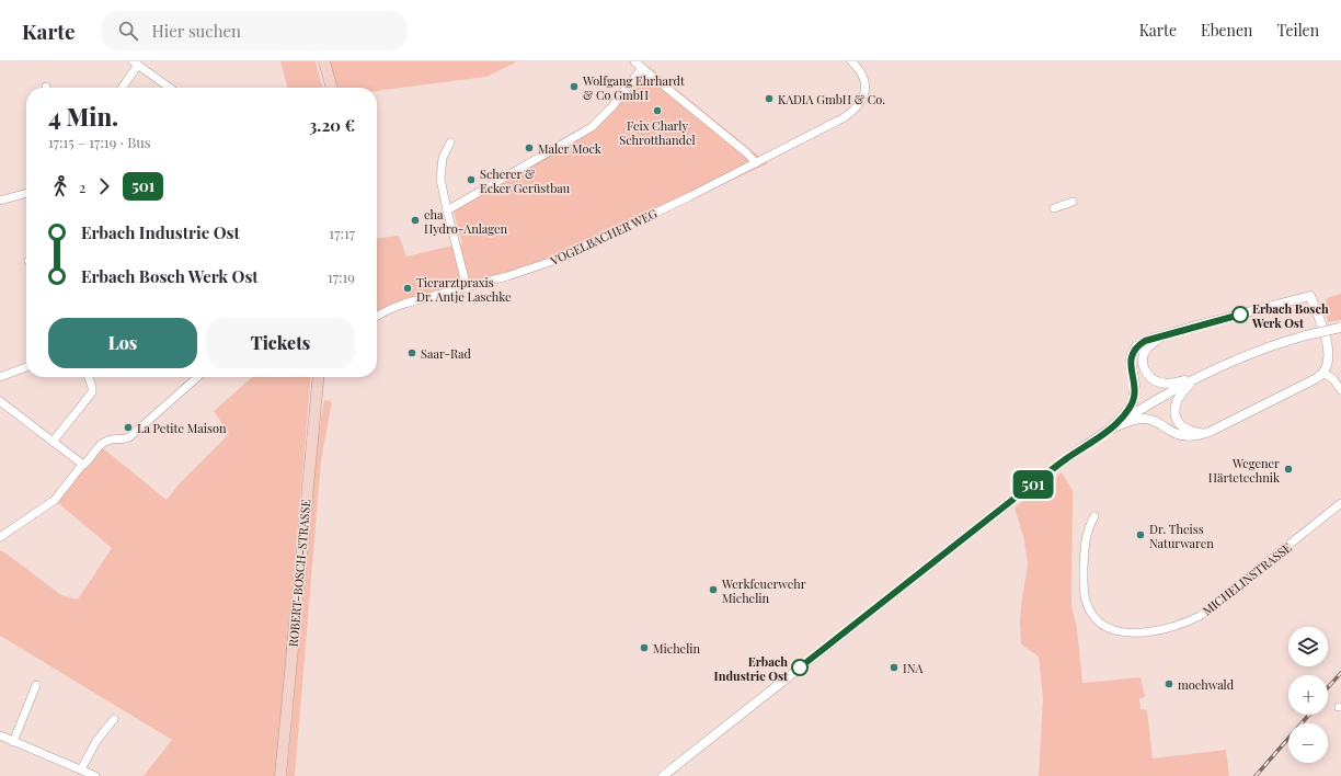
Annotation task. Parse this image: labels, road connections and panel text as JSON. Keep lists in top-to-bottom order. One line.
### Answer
{"streets":{"main road":["ROBERT-BOSCH-STRASSE"],"street":["VOGELBACHER WEG","MICHELINSTRASSE"]},"places":["Wolfgang Ehrhardt & Co GmbH","KADIA GmbH & Co.","Feix Charly Schrotthandel","Maler Mock","Scherer & Ecker Gerüstbau","eha Hydro-Anlagen","Tierarztpraxis Dr. Antje Laschke","Erbach Bosch Werk Ost","Saar-Rad","La Petite Maison","Wegener Härtetechnik","Dr. Theiss Naturwaren","Werkfeuerwehr Michelin","Michelin","Erbach Industrie Ost","INA","moehwald"],"lines":["bus line 501"],"page":{"header":"Karte","search":"Hier suchen","nav":["Karte","Ebenen","Teilen"],"on_map":"501","heading":["4 Min.","17:15 – 17:19 · Bus","3.20 €"],"legs":["2","501"],"list":[{"name":"Erbach Industrie Ost","value":"17:17"},{"name":"Erbach Bosch Werk Ost","value":"17:19"}],"buttons":["Los","Tickets"],"map_buttons":["+","−"]}}
